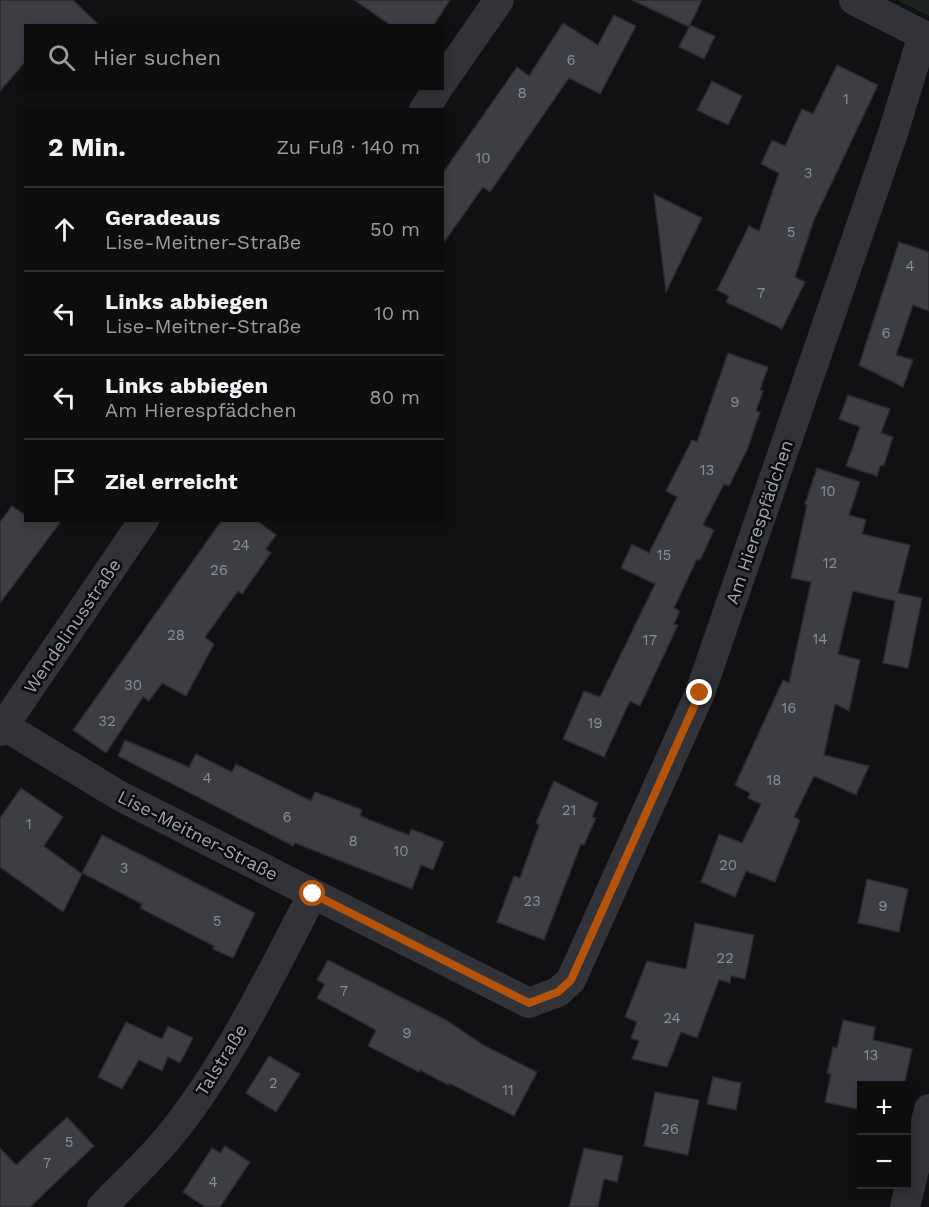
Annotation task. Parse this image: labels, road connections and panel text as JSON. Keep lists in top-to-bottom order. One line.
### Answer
{"streets":{"street":["Am Hierespfädchen","Wendelinusstraße","Lise-Meitner-Straße","Talstraße"]},"crossings":[["Am Hierespfädchen","Lise-Meitner-Straße"],["Wendelinusstraße","Lise-Meitner-Straße"],["Lise-Meitner-Straße","Talstraße"]],"house_numbers":["6","8","1","10","3","5","4","7","6","9","13","10","24","15","12","26","28","14","17","30","16","32","19","4","18","21","6","1","8","10","20","3","23","9","5","22","7","24","9","13","2","11","26","5","7","4"],"page":{"search":"Hier suchen","heading":["2 Min.","Zu Fuß · 140 m"],"list":[["Geradeaus","Lise-Meitner-Straße","50 m"],["Links abbiegen","Lise-Meitner-Straße","10 m"],["Links abbiegen","Am Hierespfädchen","80 m"],"Ziel erreicht"],"map_buttons":["+","−"]}}
